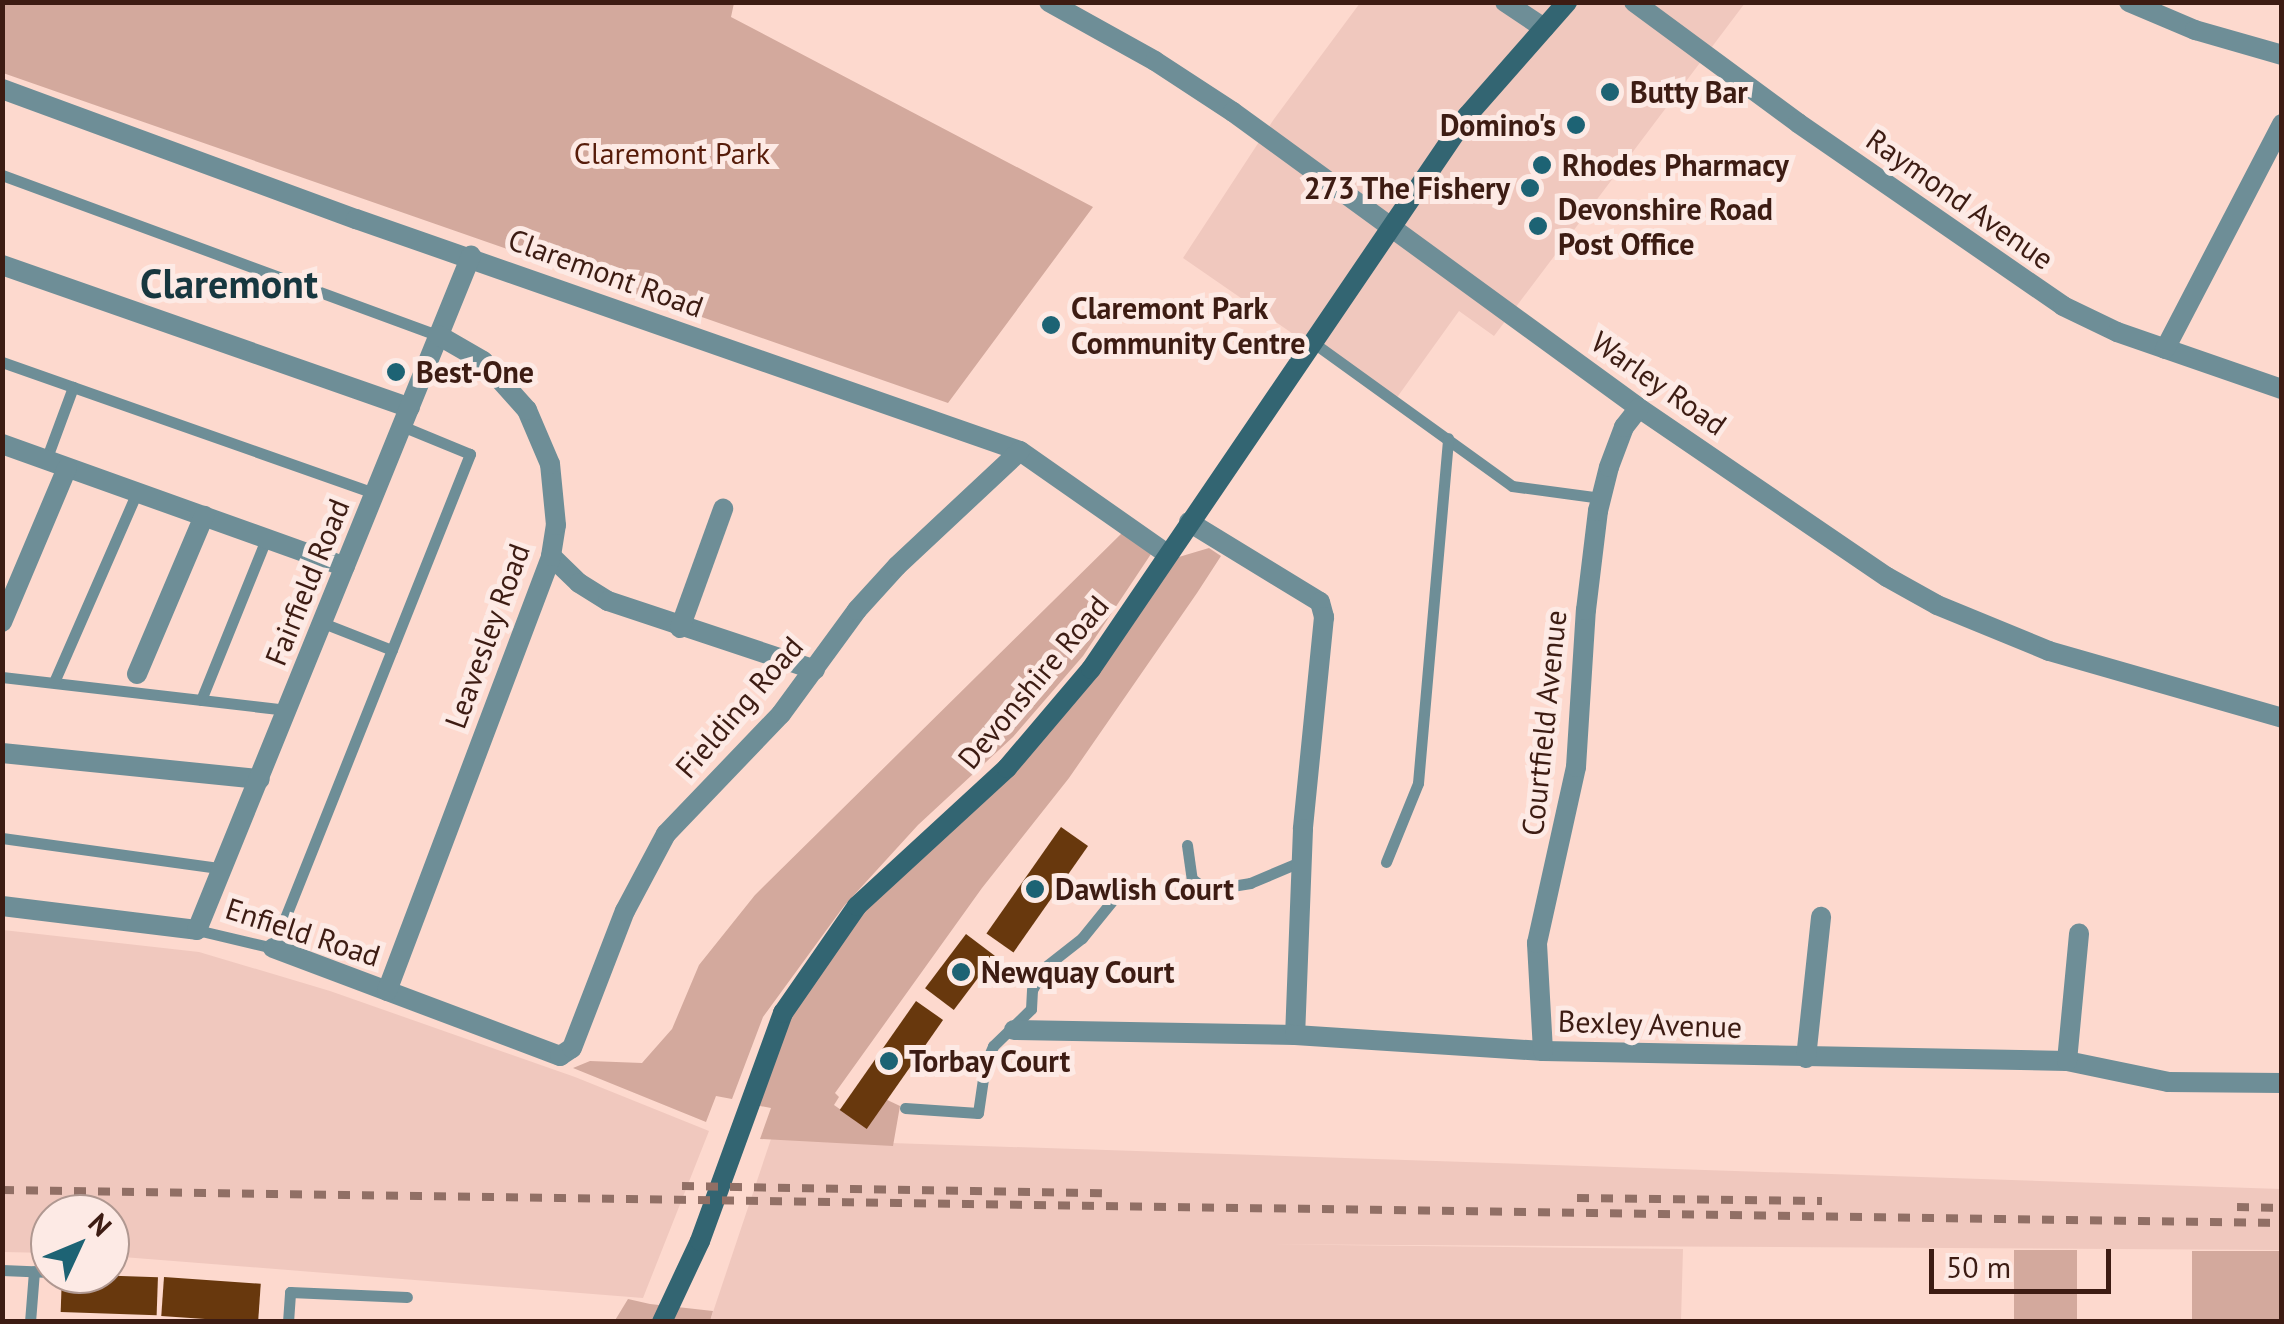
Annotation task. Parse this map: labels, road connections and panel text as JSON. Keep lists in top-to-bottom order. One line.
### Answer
{"streets":{"main road":["Devonshire Road"],"street":["Raymond Avenue","Claremont Road","Warley Road","Fairfield Road","Leavesley Road","Fielding Road","Courtfield Avenue","Enfield Road","Bexley Avenue"]},"crossings":[["Claremont Road","Fairfield Road"],["Claremont Road","Devonshire Road"],["Claremont Road","Fielding Road"],["Warley Road","Devonshire Road"],["Warley Road","Courtfield Avenue"],["Fairfield Road","Leavesley Road"],["Fairfield Road","Enfield Road"],["Leavesley Road","Enfield Road"],["Fielding Road","Enfield Road"],["Courtfield Avenue","Bexley Avenue"]],"districts":["Claremont"],"parks":["Claremont Park"],"places":["Butty Bar","Domino's","Rhodes Pharmacy","273 The Fishery","Devonshire Road Post Office","Claremont Park Community Centre","Best-One","Dawlish Court","Newquay Court","Torbay Court"],"scale_bar":"50 m","north":"top right"}
